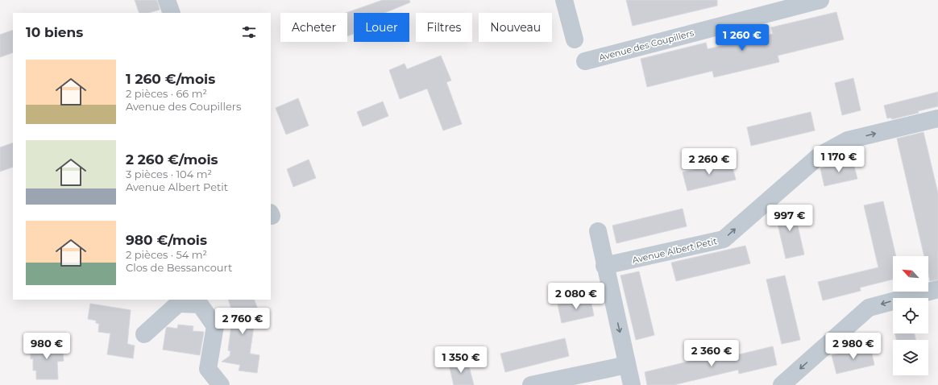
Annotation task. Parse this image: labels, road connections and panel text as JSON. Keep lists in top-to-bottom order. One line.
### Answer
{"streets":{"street":["Avenue des Coupillers","Avenue Albert Petit"]},"north":"top left","page":{"chip":["Acheter","Louer","Filtres","Nouveau"],"heading":"10 biens","price":["1 260 €","1 170 €","2 260 €","997 €","2 080 €","2 760 €","980 €","2 980 €","2 360 €","1 350 €"],"list":[{"name":"1 260 €/mois","note":"2 pièces · 66 m² · Avenue des Coupillers"},{"name":"2 260 €/mois","note":"3 pièces · 104 m² · Avenue Albert Petit"},{"name":"980 €/mois","note":"2 pièces · 54 m² · Clos de Bessancourt"}]}}
